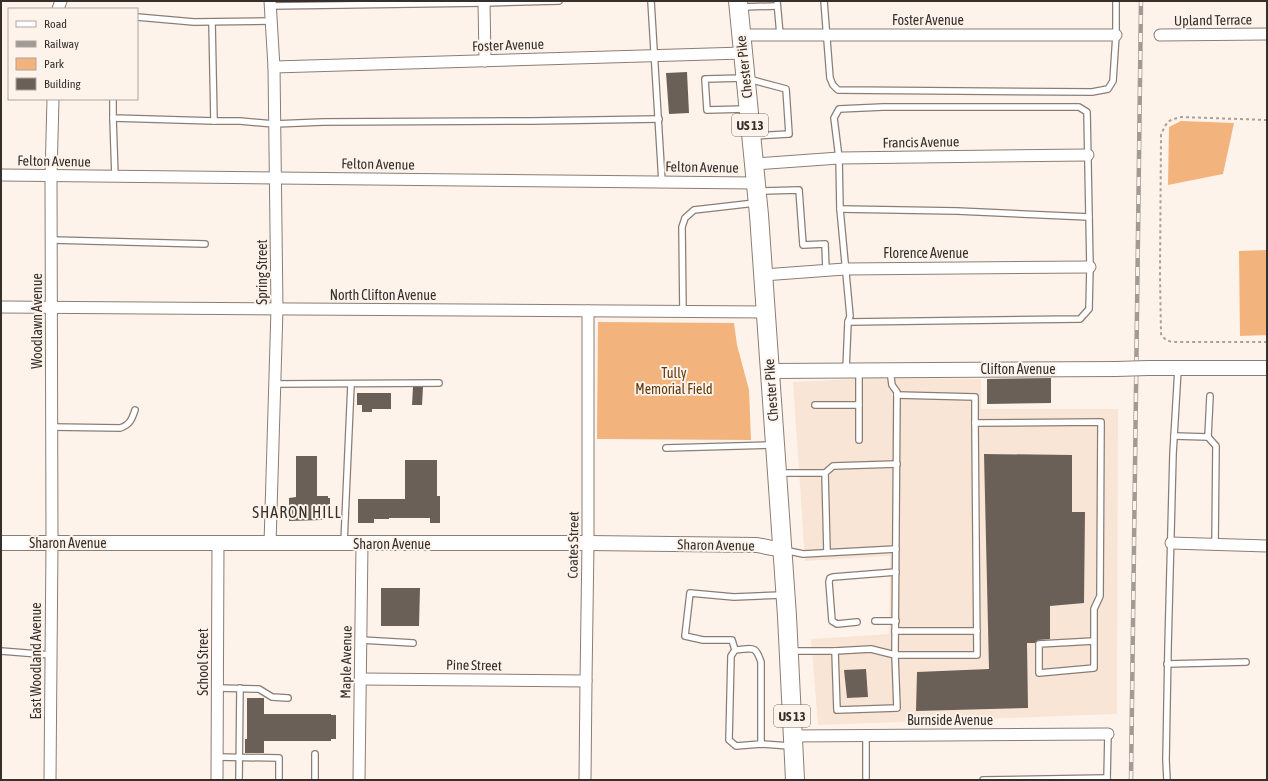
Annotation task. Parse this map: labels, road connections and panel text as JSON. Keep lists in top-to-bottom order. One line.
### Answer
{"streets":{"main road":["Chester Pike","US 13"],"street":["Foster Avenue","Upland Terrace","Francis Avenue","Felton Avenue","Florence Avenue","Spring Street","North Clifton Avenue","Woodlawn Avenue","Clifton Avenue","Sharon Avenue","Coates Street","East Woodland Avenue","School Street","Maple Avenue","Pine Street","Burnside Avenue"]},"crossings":[["Foster Avenue","Chester Pike"],["Foster Avenue","Spring Street"],["Chester Pike","Francis Avenue"],["Chester Pike","Felton Avenue"],["Chester Pike","Florence Avenue"],["Chester Pike","North Clifton Avenue"],["Chester Pike","Clifton Avenue"],["Chester Pike","Sharon Avenue"],["Chester Pike","Burnside Avenue"],["Felton Avenue","Spring Street"],["Felton Avenue","Woodlawn Avenue"],["Spring Street","North Clifton Avenue"],["Spring Street","Sharon Avenue"],["North Clifton Avenue","Woodlawn Avenue"],["North Clifton Avenue","Coates Street"],["Woodlawn Avenue","Sharon Avenue"],["Woodlawn Avenue","East Woodland Avenue"],["Sharon Avenue","Coates Street"],["Sharon Avenue","East Woodland Avenue"],["Sharon Avenue","School Street"],["Sharon Avenue","Maple Avenue"],["Coates Street","Pine Street"],["Maple Avenue","Pine Street"]],"districts":["SHARON HILL"],"parks":["Tully Memorial Field"],"legend":["Road","Railway","Park","Building"]}
